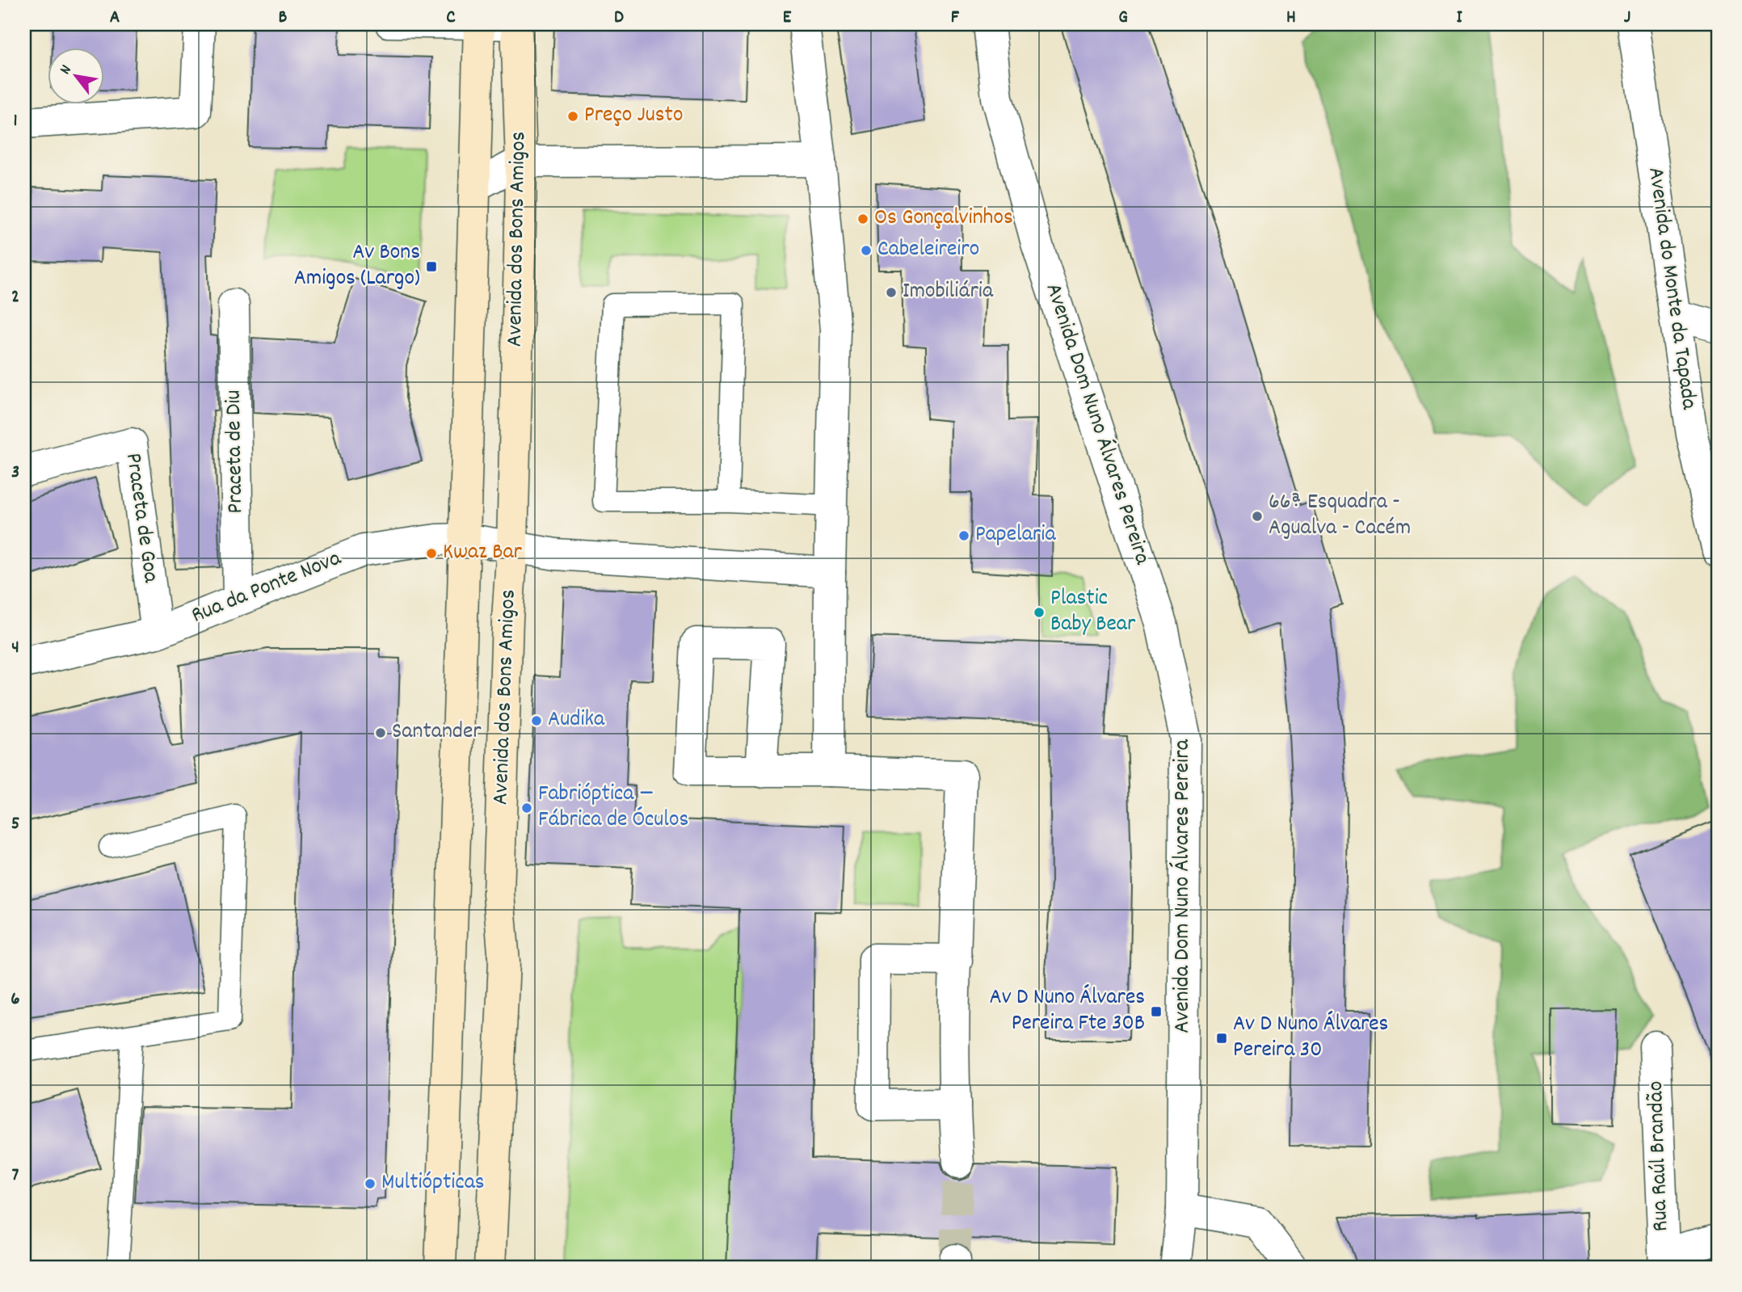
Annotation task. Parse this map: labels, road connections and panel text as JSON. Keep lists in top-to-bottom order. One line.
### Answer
{"streets":{"main road":["Avenida dos Bons Amigos"],"street":["Avenida do Monte da Tapada","Avenida Dom Nuno Álvares Pereira","Praceta de Diu","Praceta de Goa","Rua da Ponte Nova","Rua Raúl Brandão"]},"crossings":[["Avenida dos Bons Amigos","Rua da Ponte Nova"],["Praceta de Diu","Rua da Ponte Nova"],["Praceta de Goa","Rua da Ponte Nova"]],"places":{"other":["Preço Justo","Os Gonçalvinhos","Cabeleireiro","Imobiliária","66ª Esquadra - Agualva - Cacém","Papelaria","Kwaz Bar","Plastic Baby Bear","Audika","Santander","Fabrióptica — Fábrica de Óculos","Multiópticas"],"transit":["Av Bons Amigos (Largo)","Av D Nuno Álvares Pereira Fte 30B","Av D Nuno Álvares Pereira 30"]},"north":"top left","grid":{"columns":["A","B","C","D","E","F","G","H","I","J"],"rows":["1","2","3","4","5","6","7"]}}
